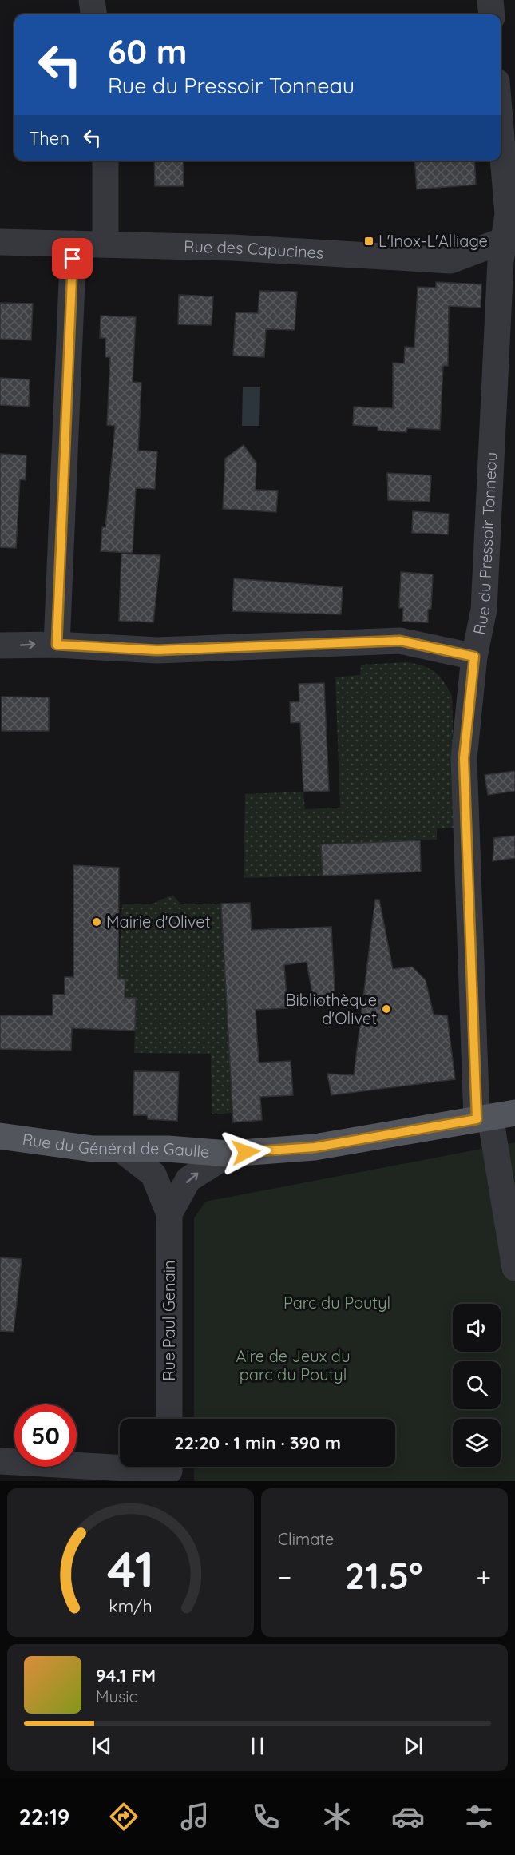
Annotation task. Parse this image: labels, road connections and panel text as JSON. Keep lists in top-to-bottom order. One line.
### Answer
{"streets":{"main road":["Rue du Général de Gaulle"],"street":["Rue des Capucines","Rue du Pressoir Tonneau","Rue Paul Genain"]},"crossings":[["Rue des Capucines","Rue du Pressoir Tonneau"],["Rue du Pressoir Tonneau","Rue du Général de Gaulle"],["Rue du Général de Gaulle","Rue Paul Genain"]],"parks":["Parc du Poutyl","Aire de Jeux du parc du Poutyl"],"places":{"transit":["L'Inox-L'Alliage"],"other":["Mairie d'Olivet","Bibliothèque d'Olivet"]},"page":{"turn":["60 m","Rue du Pressoir Tonneau"],"then":"Then","limit":"50","trip":"22:20 · 1 min · 390 m","tile":"Climate","heat":["−","21.5°","+"],"song":["94.1 FM","Music"],"tabs":"22:19","gauge":["41","km/h"]}}
